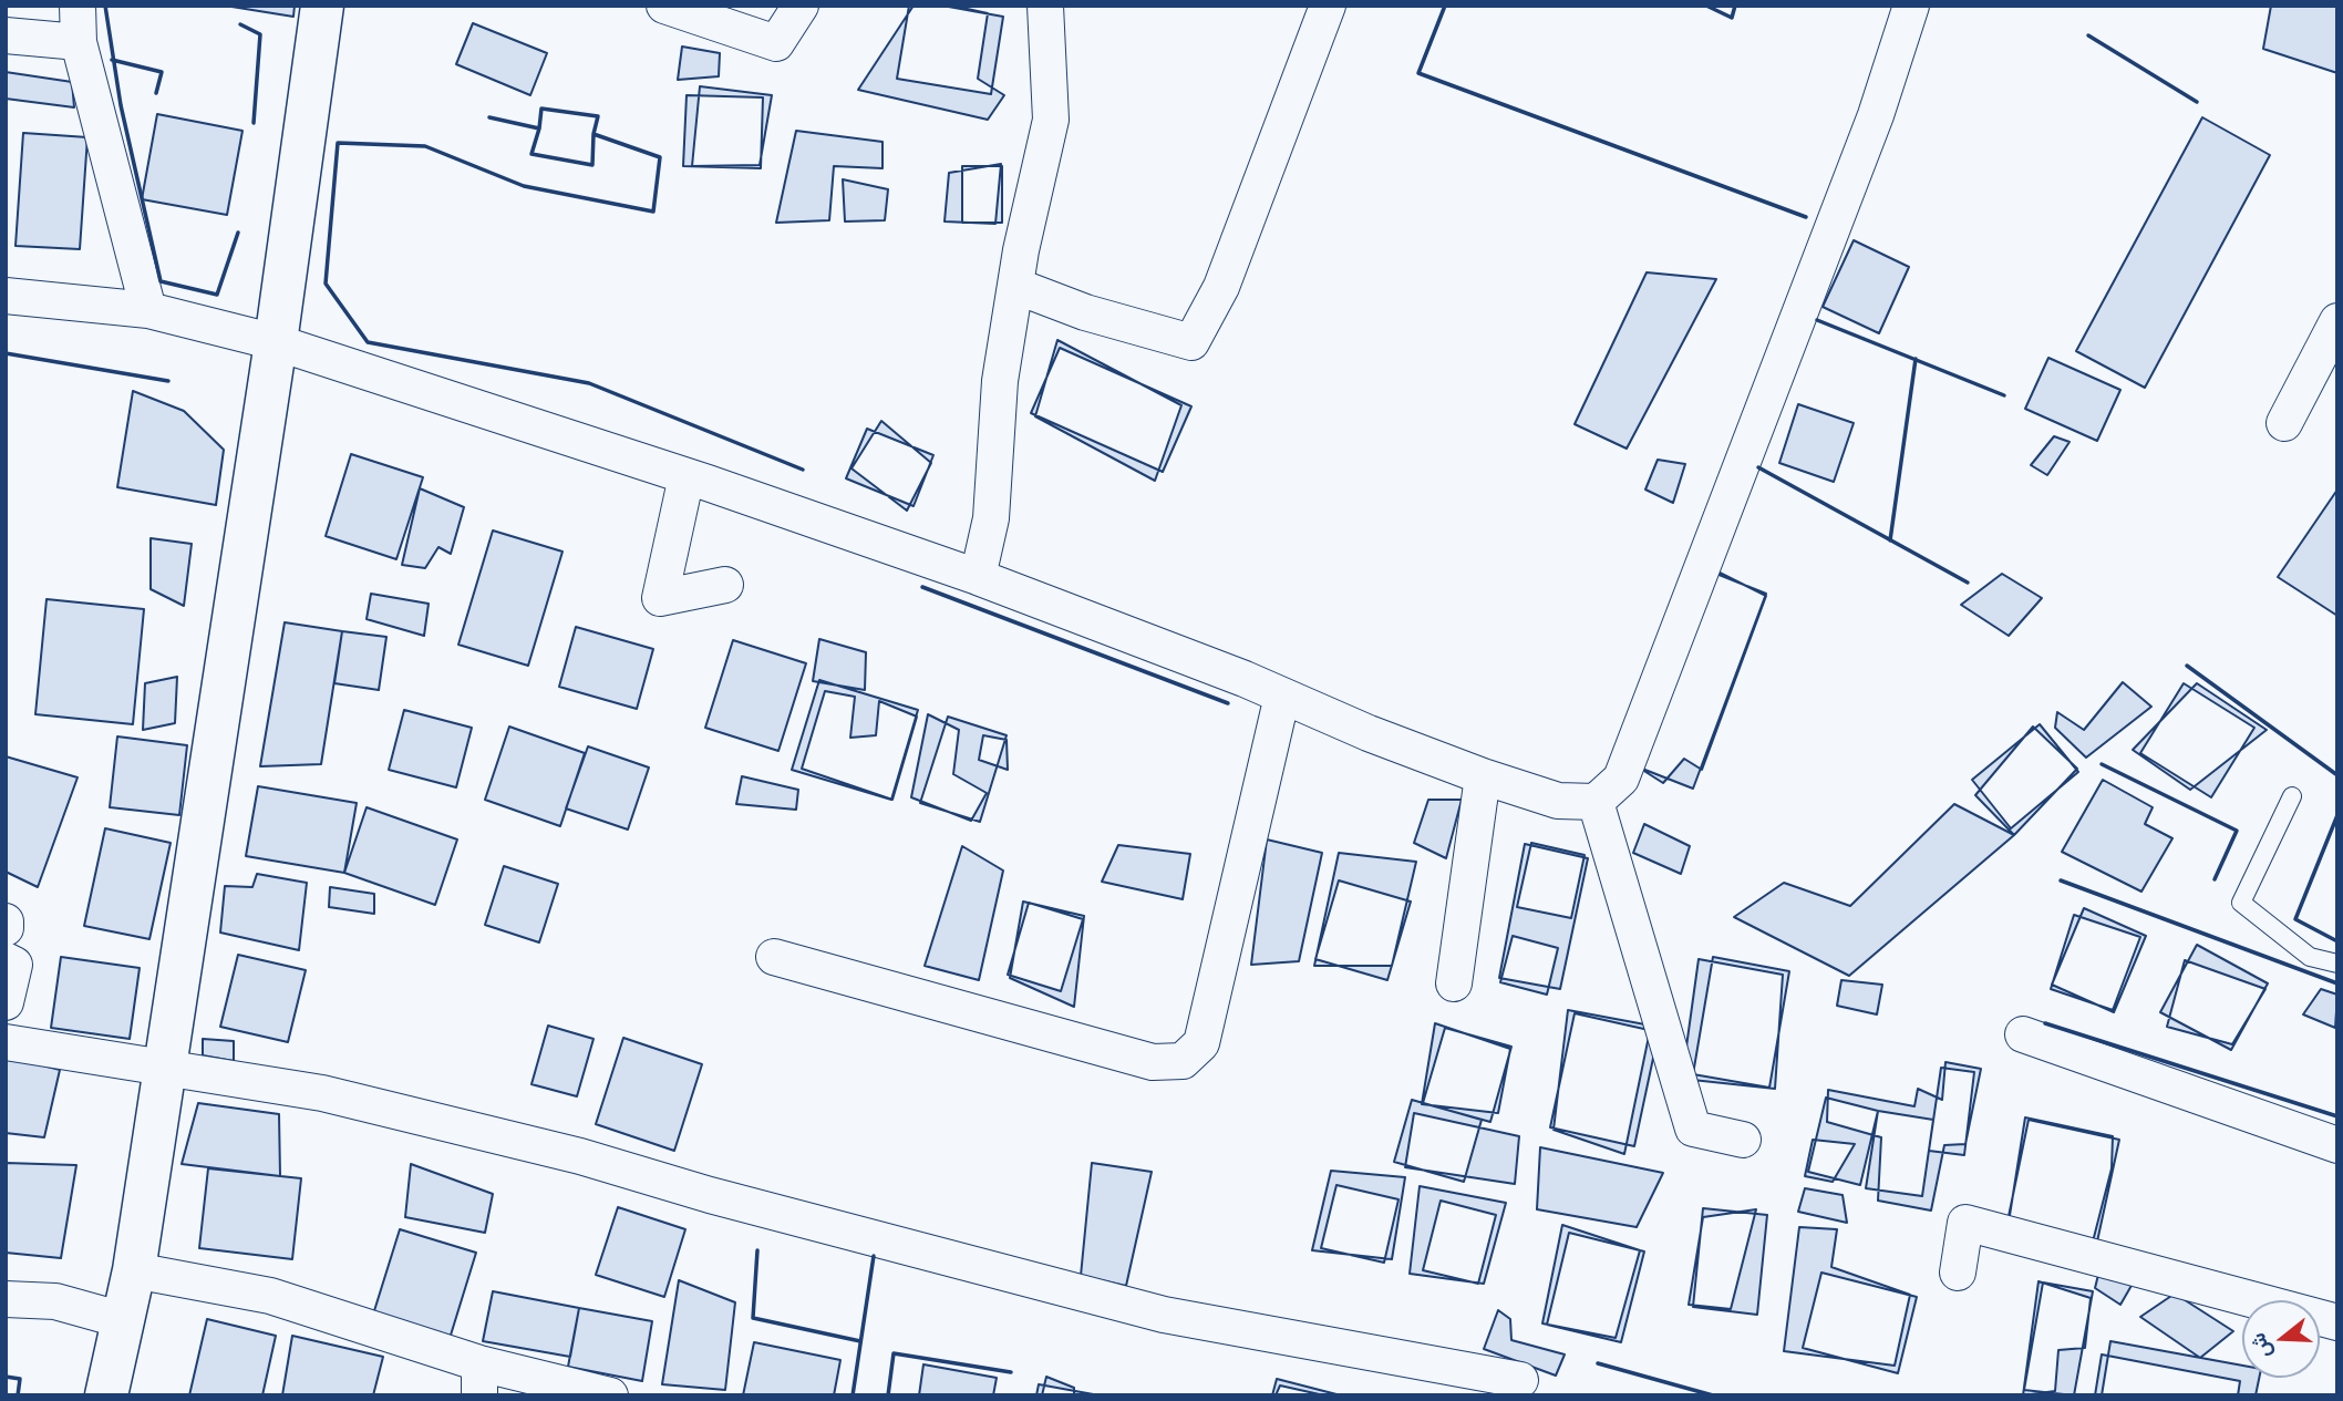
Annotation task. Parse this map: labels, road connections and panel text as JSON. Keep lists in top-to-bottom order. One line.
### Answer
{"north":"left"}
